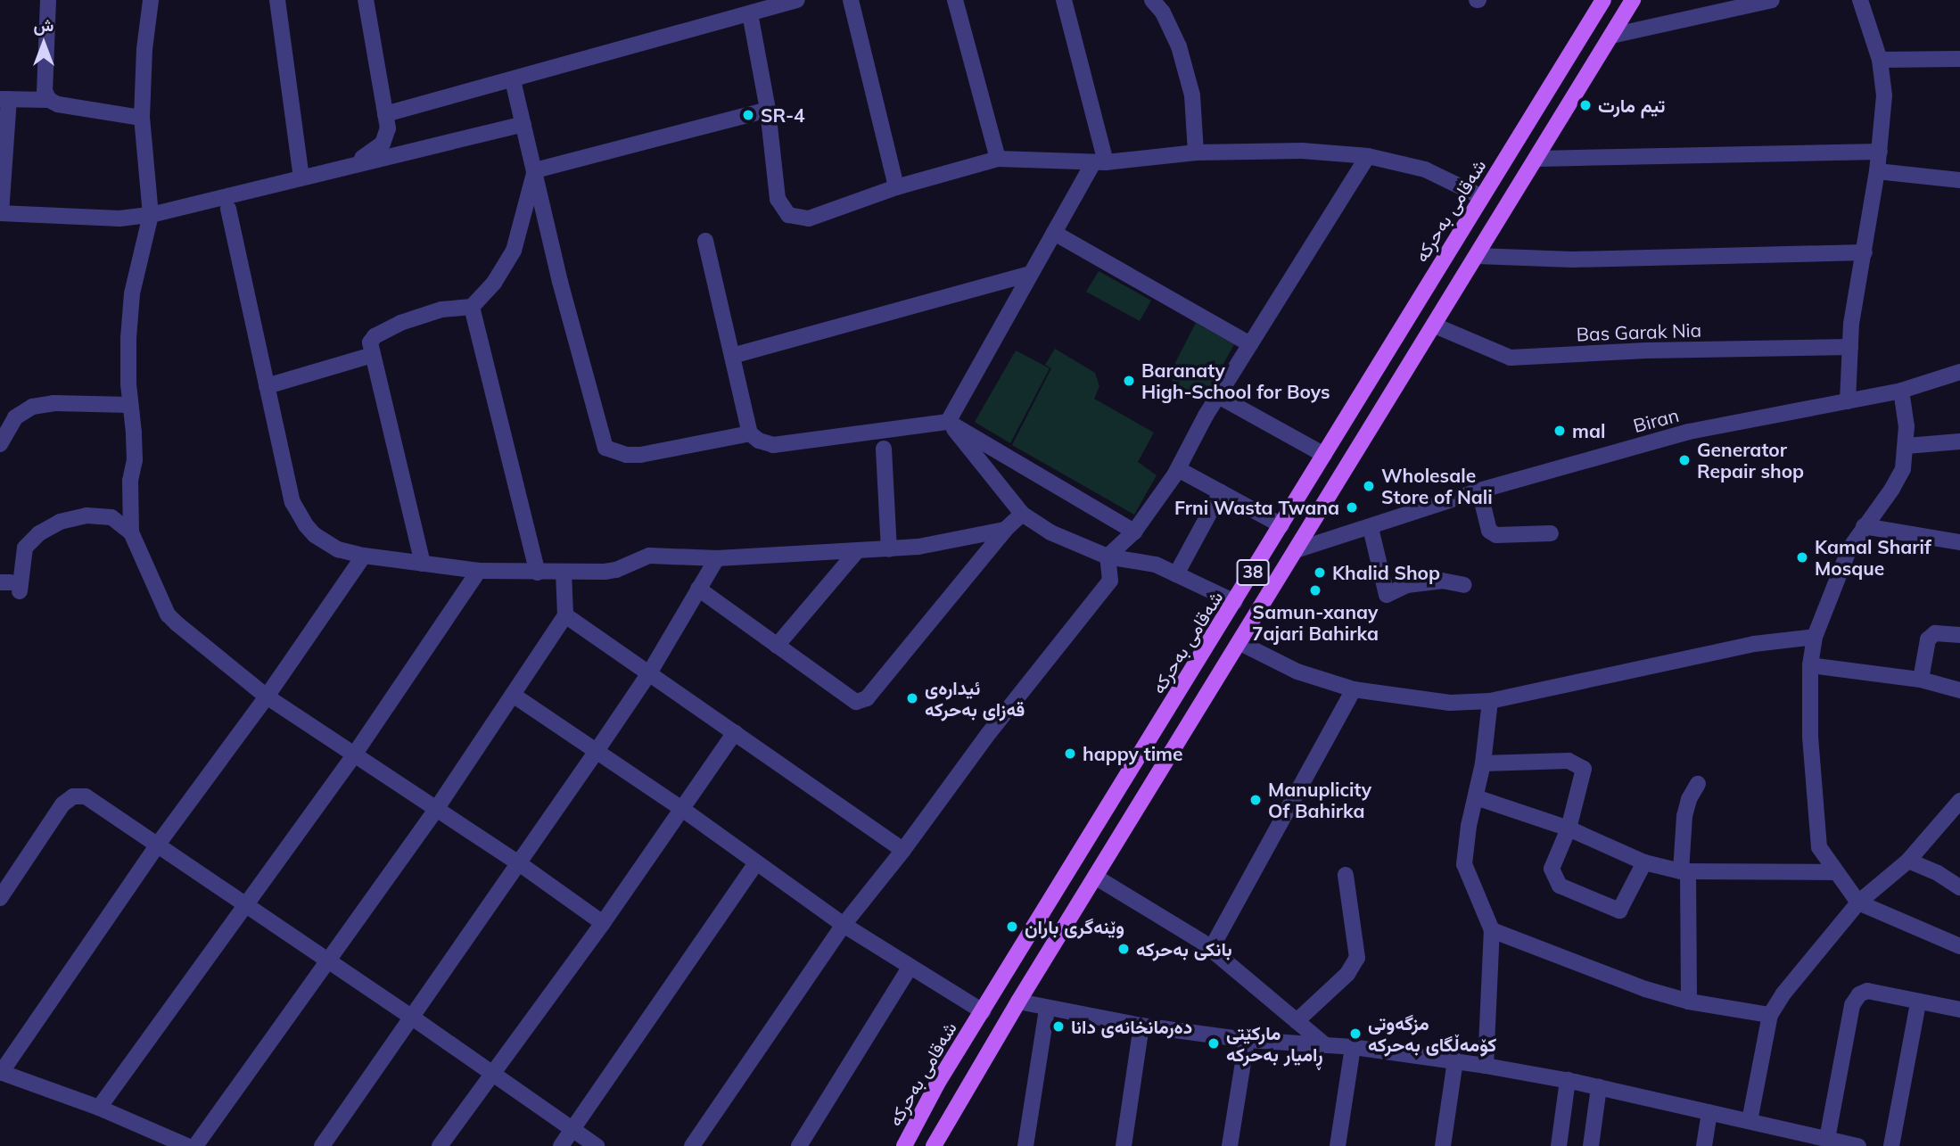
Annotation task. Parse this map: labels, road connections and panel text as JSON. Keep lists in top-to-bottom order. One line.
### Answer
{"streets":{"main road":["شەقامی بەحرکە","38"],"street":["Bas Garak Nia","Biran"]},"crossings":[["Bas Garak Nia","38"],["Biran","38"]],"places":["تيم مارت","SR-4","Baranaty High-School for Boys","mal","Generator Repair shop","Wholesale Store of Nali","Frni Wasta Twana","Kamal Sharif Mosque","Khalid Shop","Samun-xanay 7ajari Bahirka","ئیدارەی قەزای بەحرکە","happy time","Manuplicity Of Bahirka","وێنەگری باران","بانکی بەحرکە","دەرمانخانەی دانا","مزگەوتی کۆمەڵگای بەحرکە","مارکێتی ڕامیار بەحرکە"],"north":"top"}
